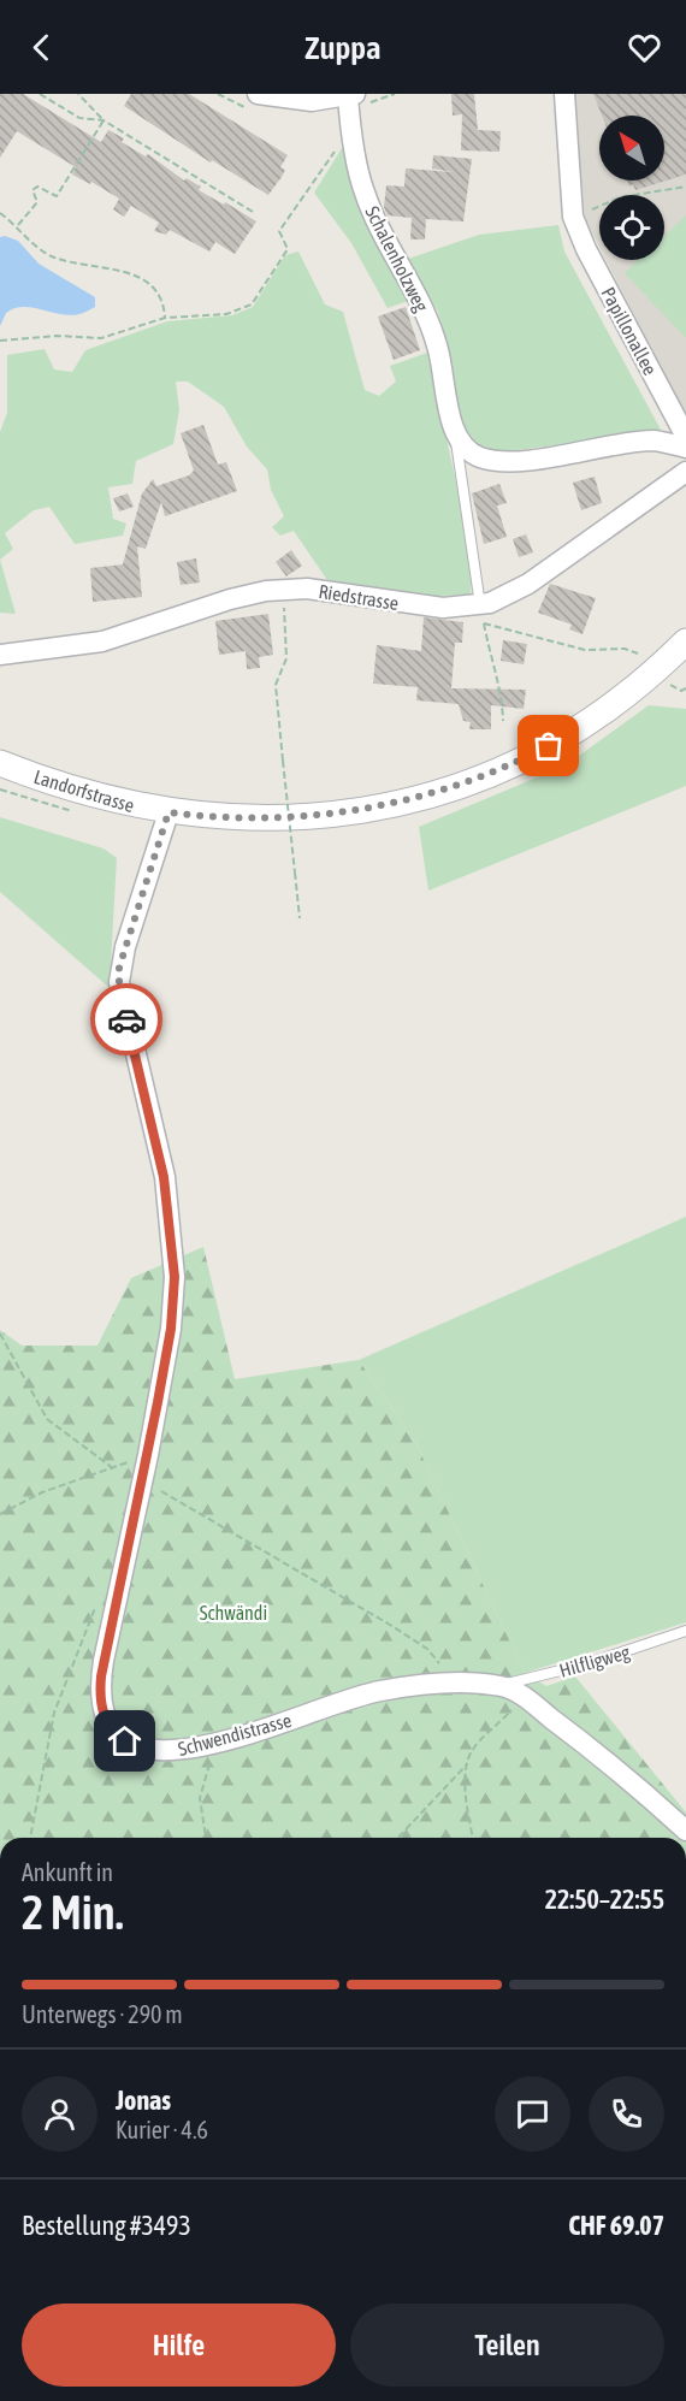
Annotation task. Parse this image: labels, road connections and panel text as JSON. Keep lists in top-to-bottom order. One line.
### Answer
{"streets":{"street":["Schalenholzweg","Papillonallee","Riedstrasse","Landorfstrasse","Schwendistrasse"],"lane":["Hilfligweg"]},"crossings":[["Schalenholzweg","Riedstrasse"],["Landorfstrasse","Schwendistrasse"],["Hilfligweg","Schwendistrasse"]],"parks":["Schwändi"],"north":"top left","page":{"header":"Zuppa","heading":["2 Min.","Ankunft in","22:50–22:55"],"panel":["Jonas","Kurier · 4.6","Bestellung #3493","CHF 69.07"],"bar":"Unterwegs · 290 m","buttons":["Hilfe","Teilen"]}}
